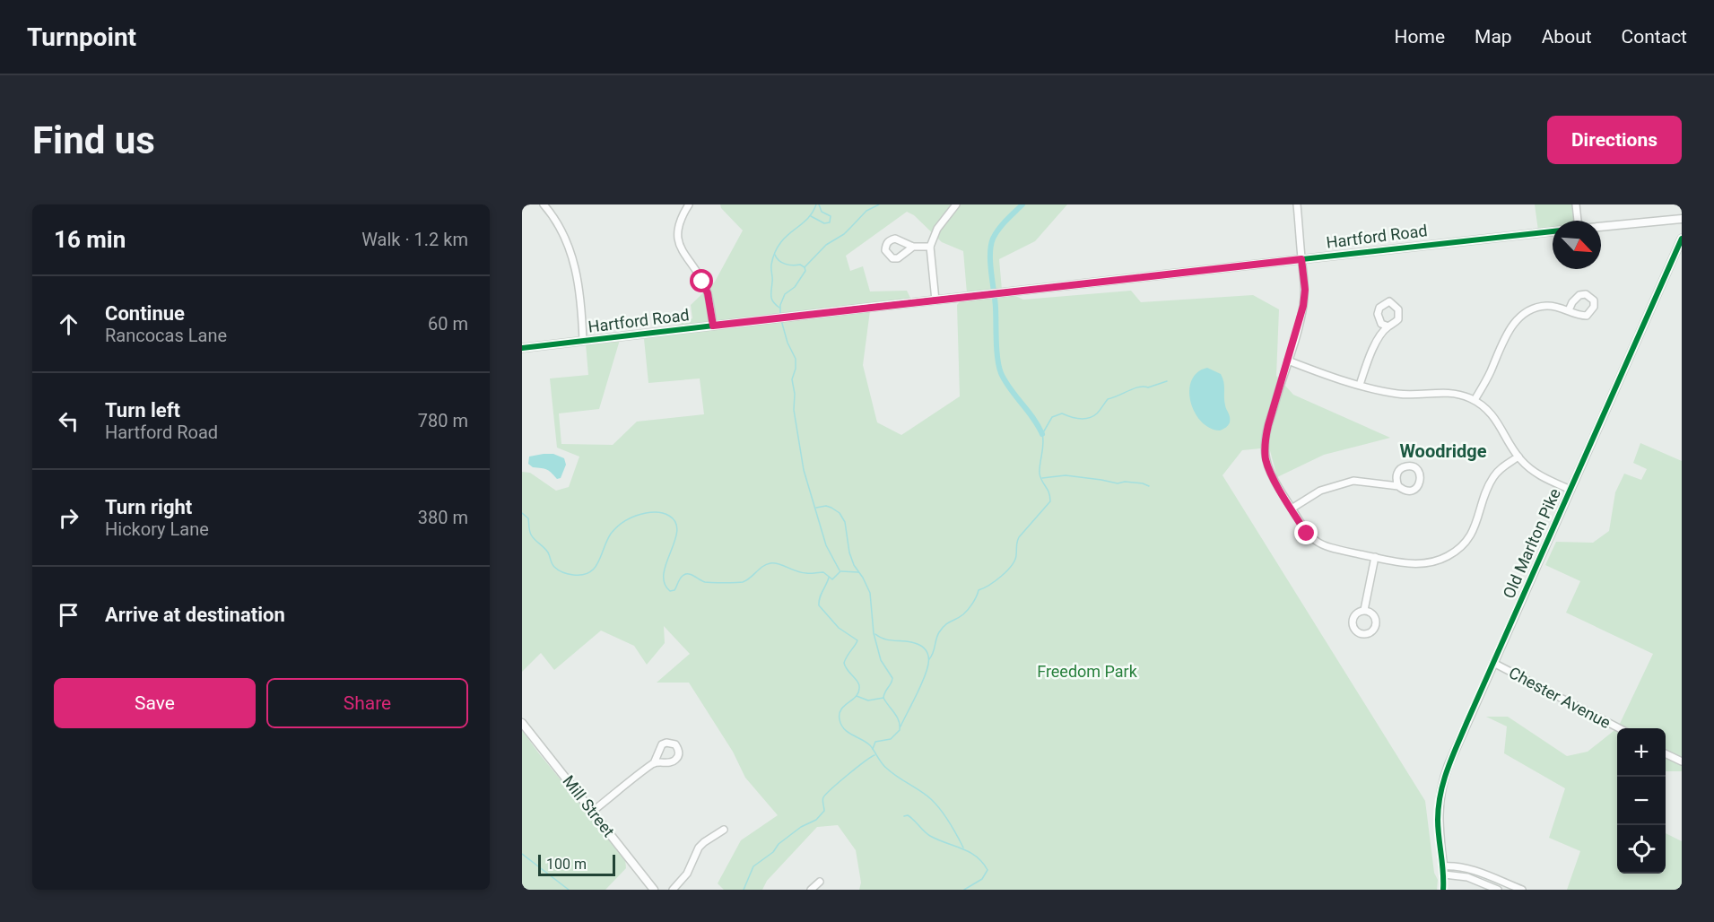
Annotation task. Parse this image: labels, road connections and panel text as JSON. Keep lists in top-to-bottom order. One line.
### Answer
{"streets":{"street":["Hartford Road","Old Marlton Pike","Chester Avenue","Mill Street"]},"crossings":[["Old Marlton Pike","Chester Avenue"]],"districts":["Woodridge"],"parks":["Freedom Park"],"scale_bar":"100 m","north":"bottom right","page":{"header":"Turnpoint","nav":["Home","Map","About","Contact"],"buttons":["Directions",["Save","Share"]],"title":"Find us","heading":["16 min","Walk · 1.2 km"],"list":[["Continue","Rancocas Lane","60 m"],["Turn left","Hartford Road","780 m"],["Turn right","Hickory Lane","380 m"],"Arrive at destination"],"map_buttons":["+","−"],"scale":"100 m"}}
